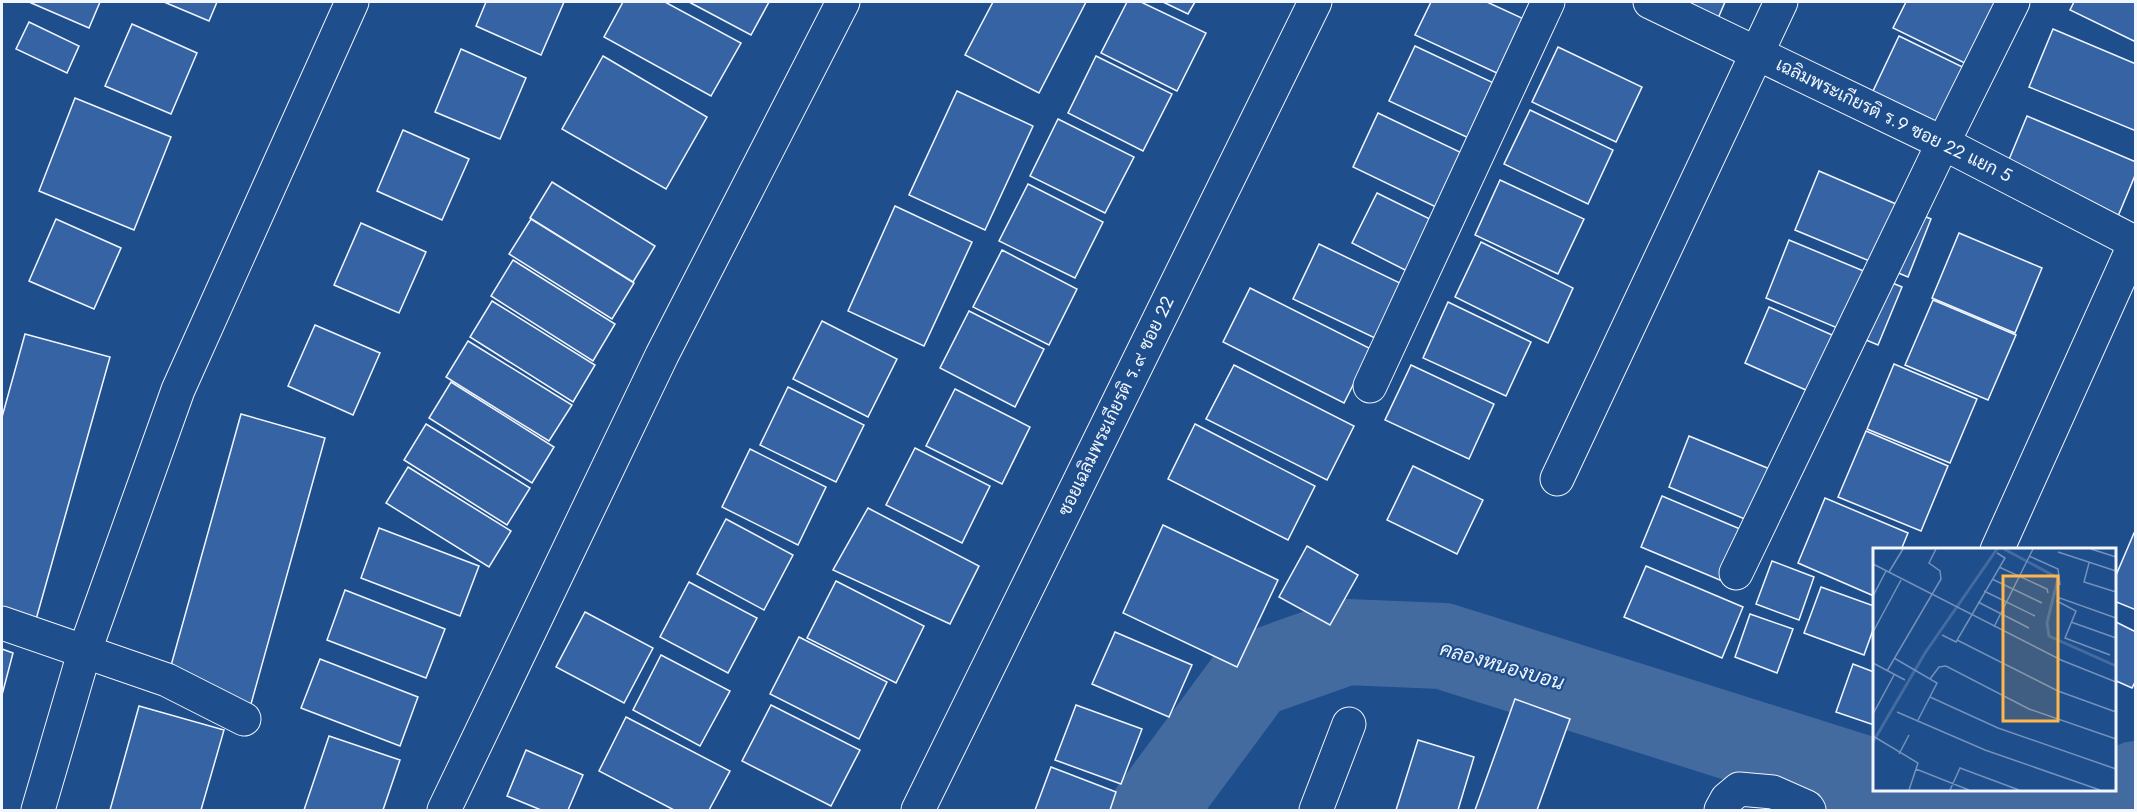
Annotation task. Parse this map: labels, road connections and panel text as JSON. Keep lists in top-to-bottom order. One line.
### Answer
{"streets":{"street":["เฉลิมพระเกียรติ ร.9 ซอย 22 แยก 5","ซอยเฉลิมพระเกียรติ ร.๙ ซอย 22"]},"water":["คลองหนองบอน"]}
